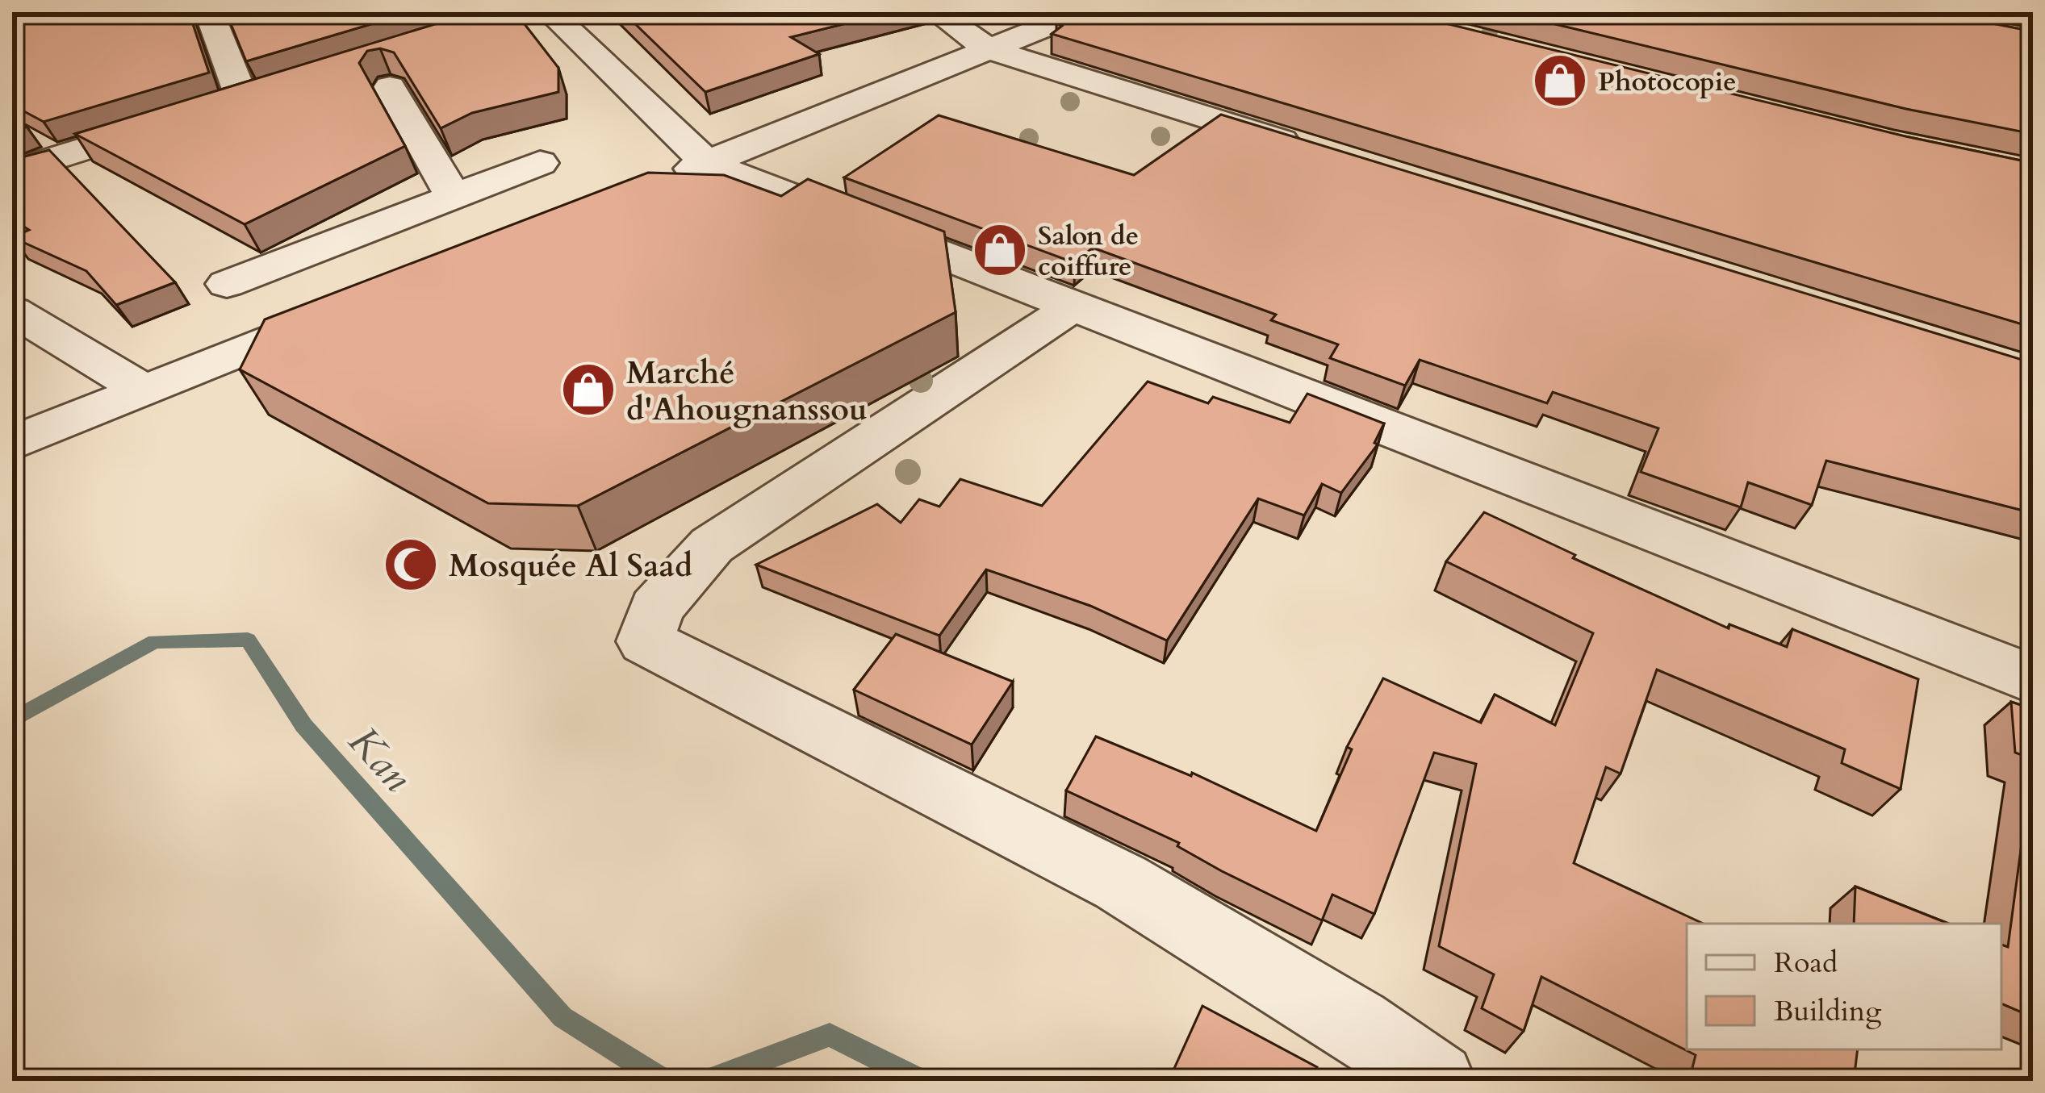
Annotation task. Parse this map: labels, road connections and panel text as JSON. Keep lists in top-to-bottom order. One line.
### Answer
{"water":["Kan"],"places":{"shop":["Photocopie","Salon de coiffure","Marché d'Ahougnanssou"],"mosque":["Mosquée Al Saad"]},"legend":["Road","Building"]}
